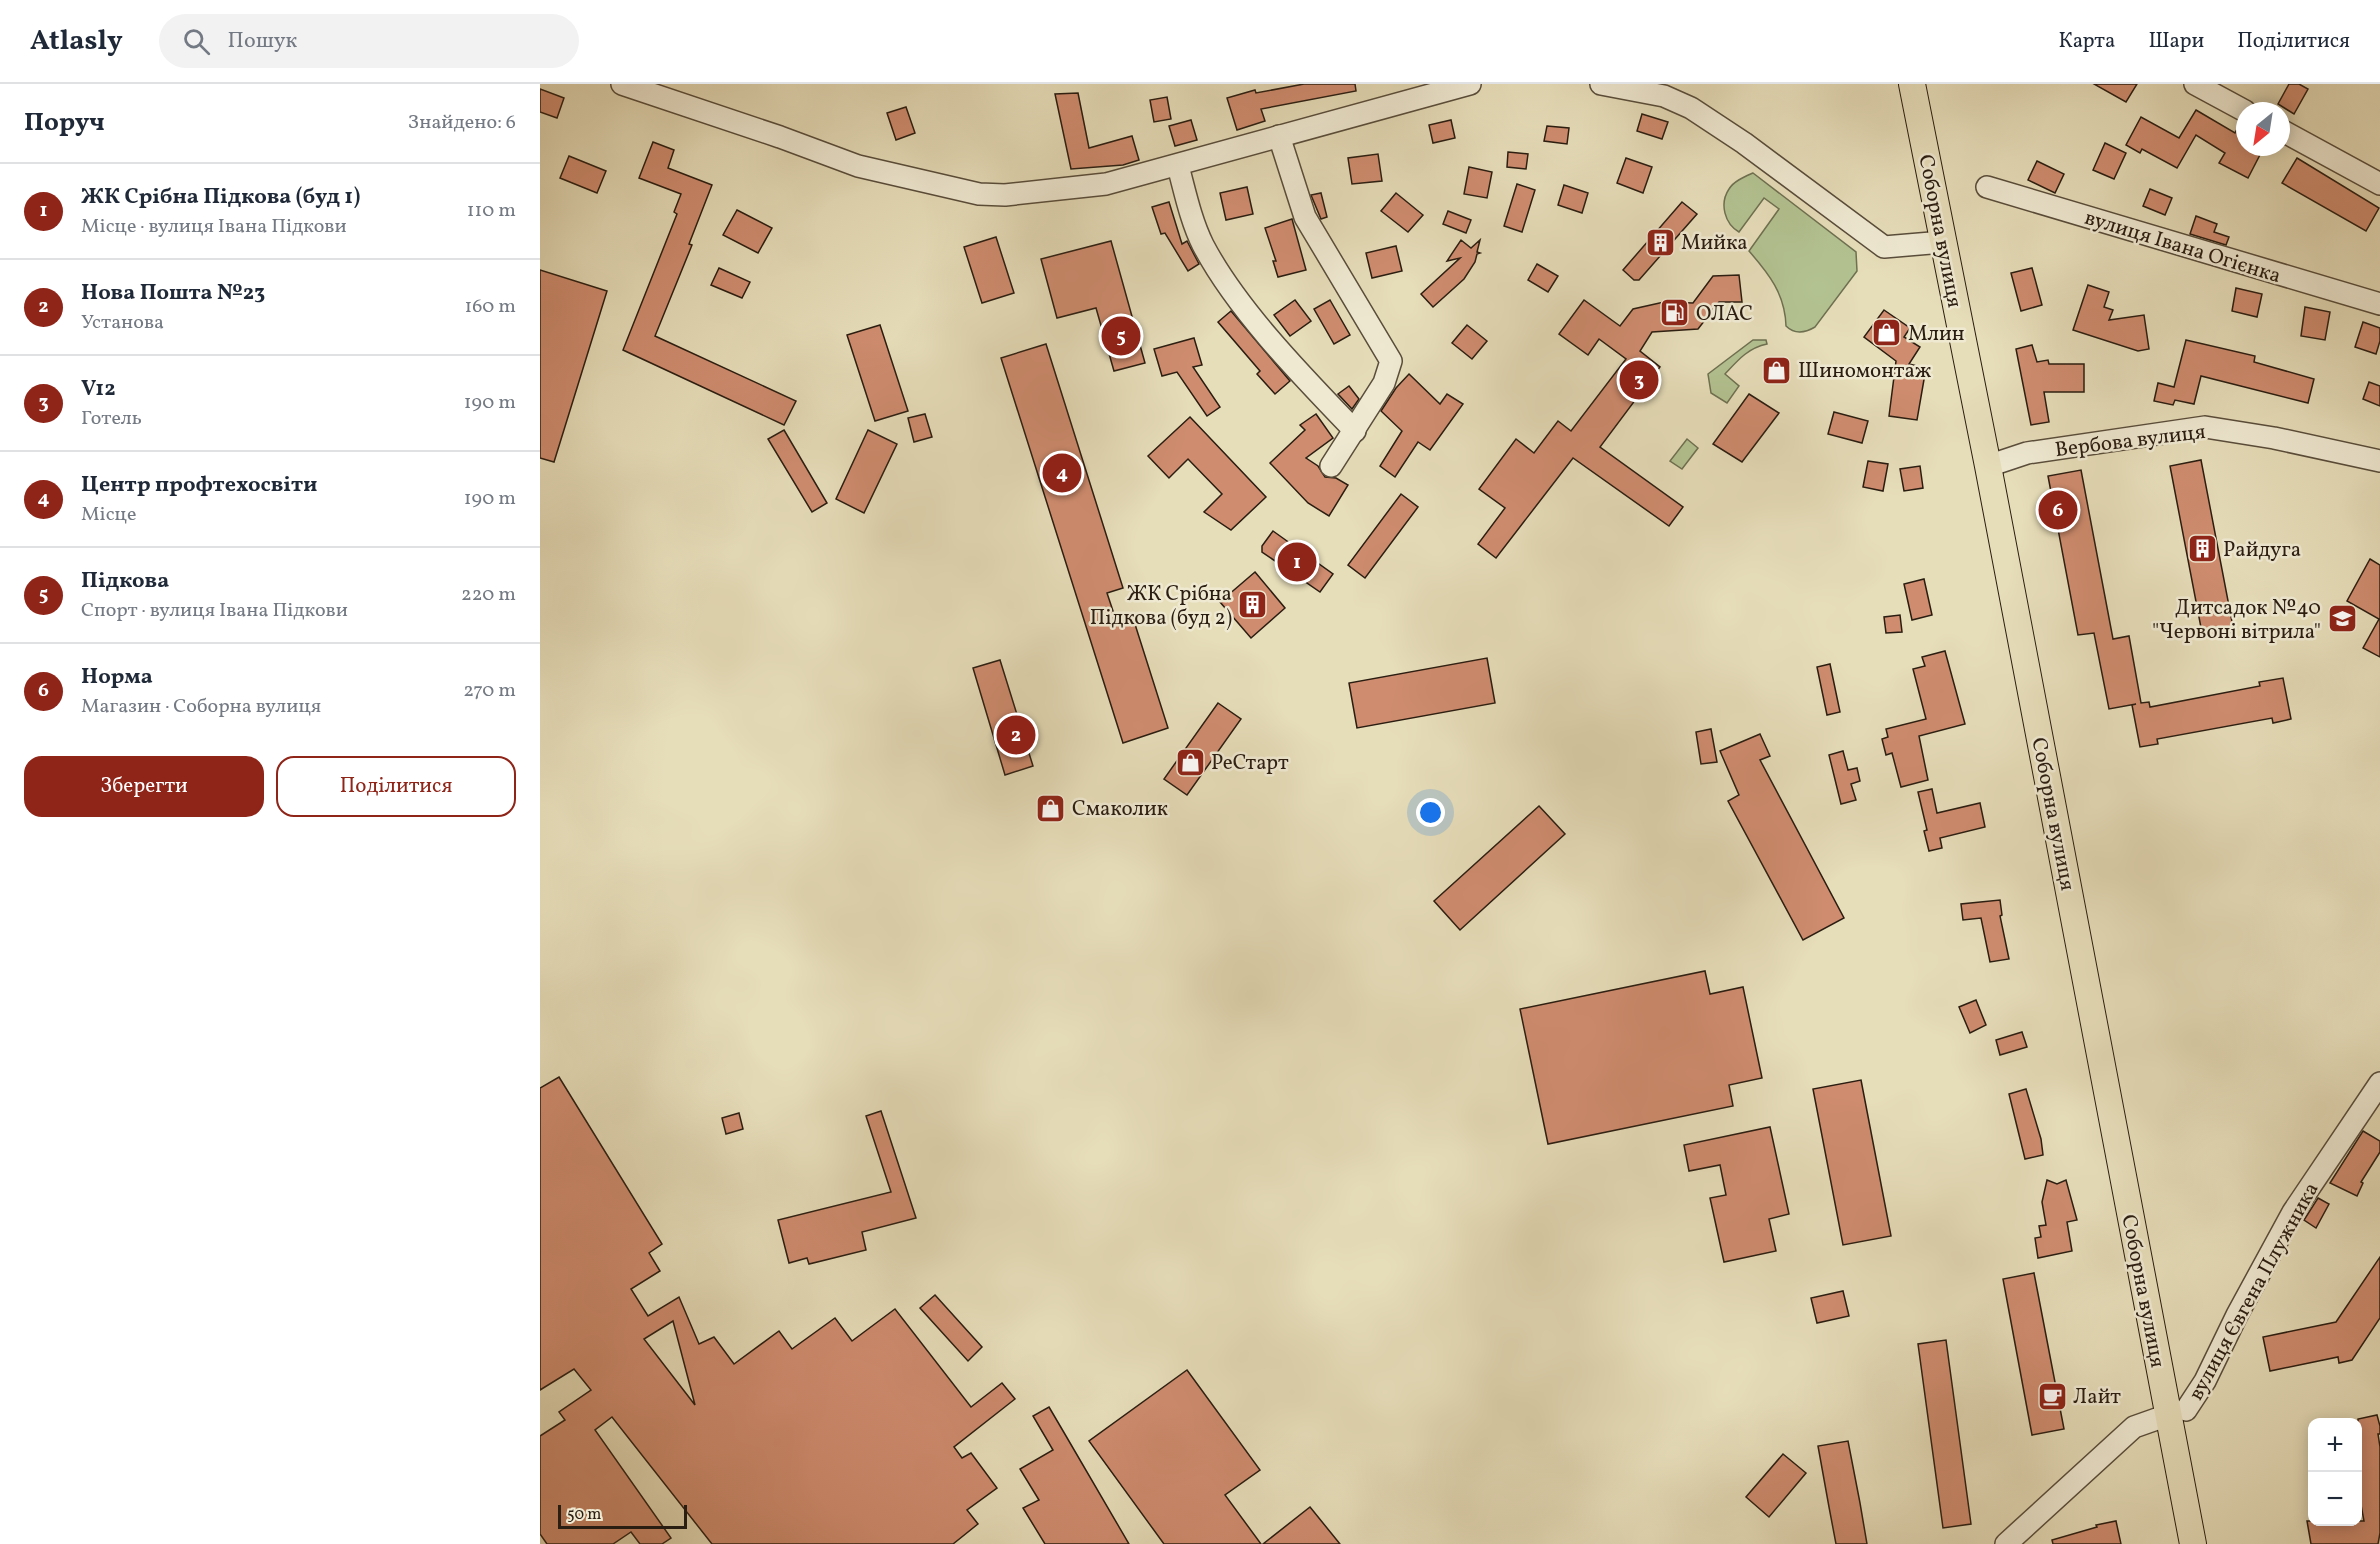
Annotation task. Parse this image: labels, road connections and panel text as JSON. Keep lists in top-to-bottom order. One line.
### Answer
{"streets":{"main road":["Соборна вулиця"],"street":["вулиця Івана Огієнка","Вербова вулиця","вулиця Євгена Плужника"]},"crossings":[["Соборна вулиця","Вербова вулиця"],["Соборна вулиця","вулиця Євгена Плужника"]],"places":{"building":["Мийка","Райдуга","ЖК Срібна Підкова (буд 2)"],"fuel station":["ОЛАС"],"shop":["Млин","Шиномонтаж","РеСтарт","Смаколик"],"school or university":["Дитсадок №40 \"Червоні вітрила\""],"cafe":["Лайт"]},"scale_bar":"50 m","north":"bottom left","page":{"header":"Atlasly","search":"Пошук","nav":["Карта","Шари","Поділитися"],"heading":["Поруч","Знайдено: 6"],"list":[{"mark":"1","name":"ЖК Срібна Підкова (буд 1)","note":"Місце · вулиця Івана Підкови","value":"110 m"},{"mark":"2","name":"Нова Пошта №23","note":"Установа","value":"160 m"},{"mark":"3","name":"V12","note":"Готель","value":"190 m"},{"mark":"4","name":"Центр профтехосвіти","note":"Місце","value":"190 m"},{"mark":"5","name":"Підкова","note":"Спорт · вулиця Івана Підкови","value":"220 m"},{"mark":"6","name":"Норма","note":"Магазин · Соборна вулиця","value":"270 m"}],"pins":["5","3","4","6","1","2"],"buttons":["Зберегти","Поділитися"],"map_buttons":["+","−"],"scale":"50 m"}}
